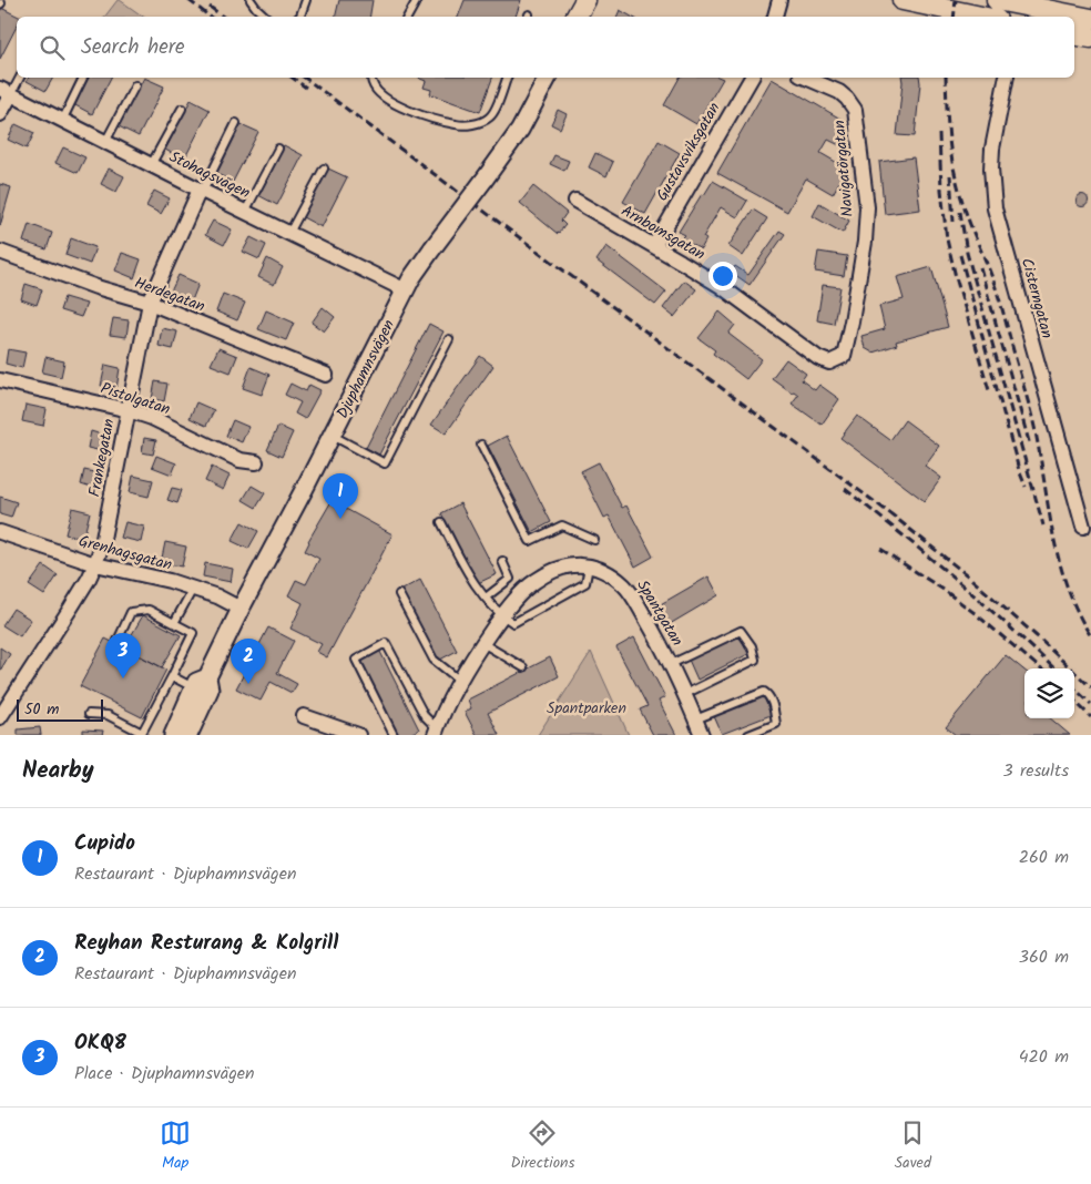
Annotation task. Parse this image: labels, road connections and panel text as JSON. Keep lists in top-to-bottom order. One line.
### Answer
{"streets":{"street":["Gustavsviksgatan","Navigatörgatan","Stohagsvägen","Arnbomsgatan","Herdegatan","Cisterngatan","Djuphamnsvägen","Pistolgatan","Frankegatan","Grenhagsgatan","Spantgatan"]},"crossings":[["Gustavsviksgatan","Arnbomsgatan"],["Navigatörgatan","Arnbomsgatan"],["Stohagsvägen","Djuphamnsvägen"],["Stohagsvägen","Frankegatan"],["Herdegatan","Frankegatan"],["Djuphamnsvägen","Grenhagsgatan"],["Pistolgatan","Frankegatan"],["Frankegatan","Grenhagsgatan"]],"parks":["Spantparken"],"scale_bar":"50 m","page":{"search":"Search here","pins":["1","3","2"],"scale":"50 m","heading":["Nearby","3 results"],"list":[{"mark":"1","name":"Cupido","note":"Restaurant · Djuphamnsvägen","value":"260 m"},{"mark":"2","name":"Reyhan Resturang & Kolgrill","note":"Restaurant · Djuphamnsvägen","value":"360 m"},{"mark":"3","name":"OKQ8","note":"Place · Djuphamnsvägen","value":"420 m"}],"nav":["Map","Directions","Saved"]}}
